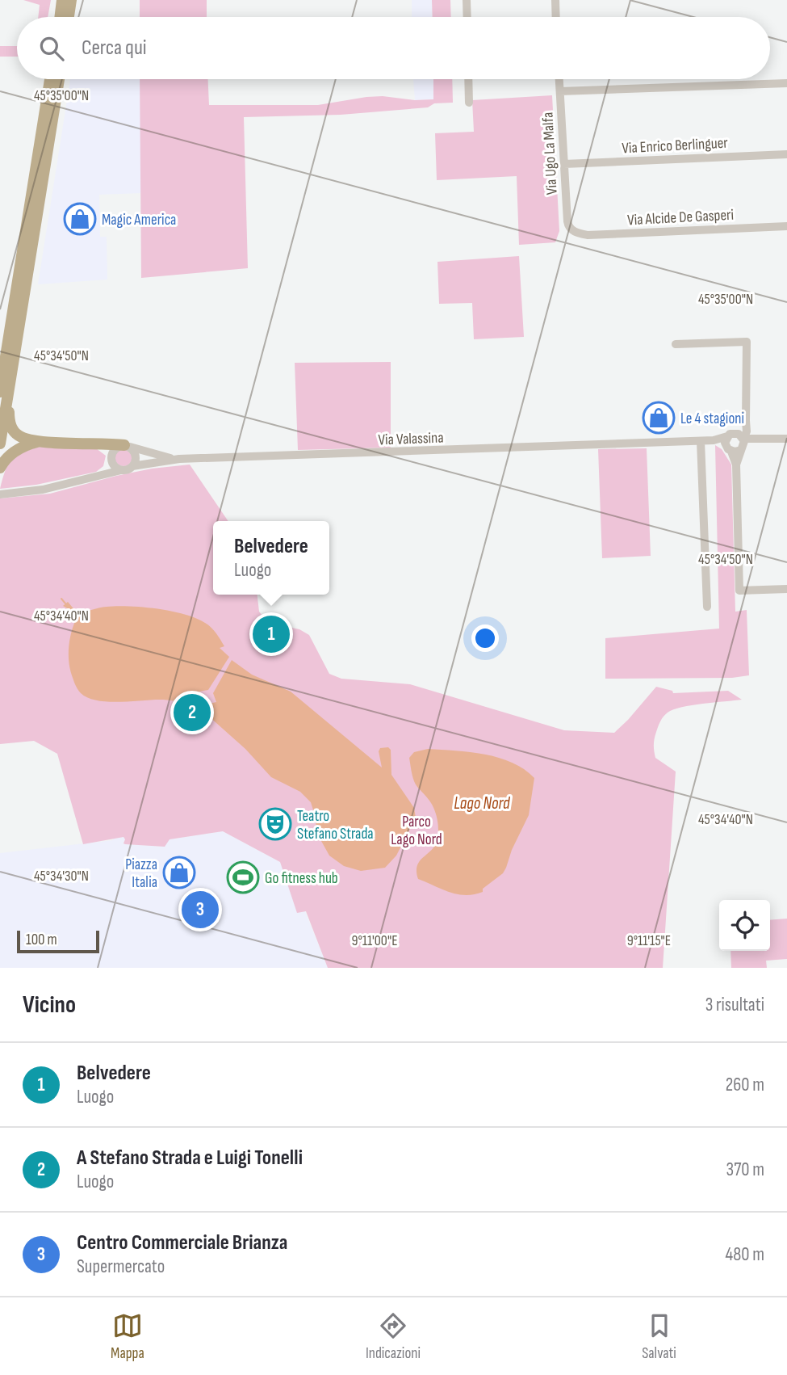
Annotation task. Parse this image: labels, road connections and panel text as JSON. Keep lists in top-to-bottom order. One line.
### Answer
{"streets":{"street":["Via Enrico Berlinguer","Via Ugo La Malfa","Via Alcide De Gasperi","Via Valassina"]},"crossings":[["Via Enrico Berlinguer","Via Ugo La Malfa"],["Via Ugo La Malfa","Via Alcide De Gasperi"]],"water":["Lago Nord"],"parks":["Parco Lago Nord"],"places":{"shop":["Magic America","Le 4 stagioni","Piazza Italia"],"theatre":["Teatro Stefano Strada"],"sports":["Go fitness hub"]},"scale_bar":"100 m","page":{"search":"Cerca qui","popup":["Belvedere","Luogo"],"pins":["1","2","3"],"scale":"100 m","heading":["Vicino","3 risultati"],"list":[{"mark":"1","name":"Belvedere","note":"Luogo","value":"260 m"},{"mark":"2","name":"A Stefano Strada e Luigi Tonelli","note":"Luogo","value":"370 m"},{"mark":"3","name":"Centro Commerciale Brianza","note":"Supermercato","value":"480 m"}],"nav":["Mappa","Indicazioni","Salvati"]},"coordinates":["45°35'00\"N","45°34'50\"N","45°34'40\"N","45°34'30\"N","9°11'00\"E","9°11'15\"E"]}
